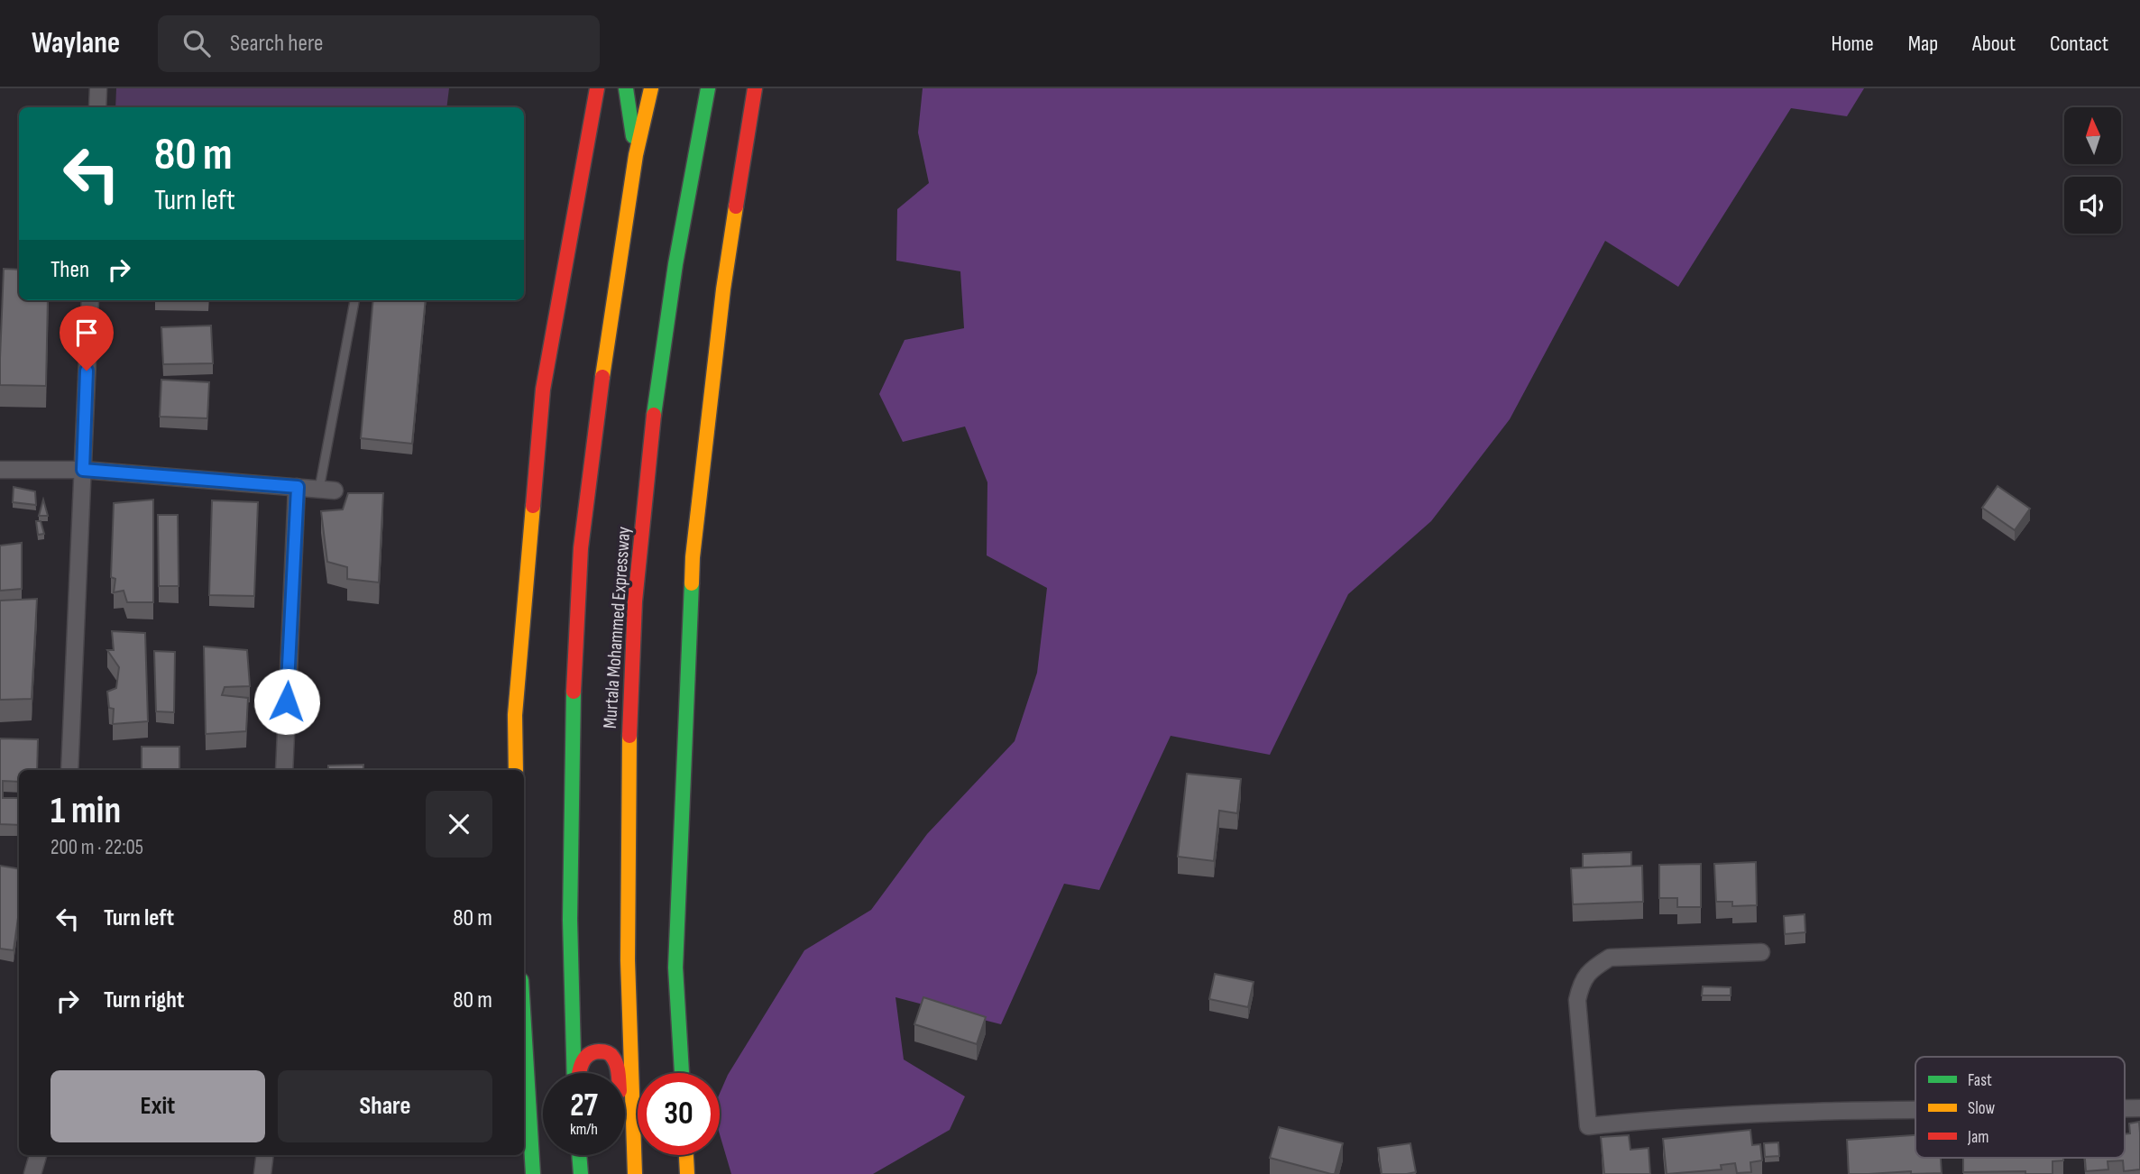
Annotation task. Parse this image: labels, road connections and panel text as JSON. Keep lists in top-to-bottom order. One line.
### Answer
{"streets":{"main road":["Murtala Mohammed Expressway"]},"legend":["Fast","Slow","Jam"],"north":"top","page":{"header":"Waylane","search":"Search here","nav":["Home","Map","About","Contact"],"turn":["80 m","Turn left"],"then":"Then","heading":["1 min","200 m · 22:05"],"list":[{"name":"Turn left","value":"80 m"},{"name":"Turn right","value":"80 m"}],"buttons":["Exit","Share"],"speed":"27 km/h","limit":"30"}}
